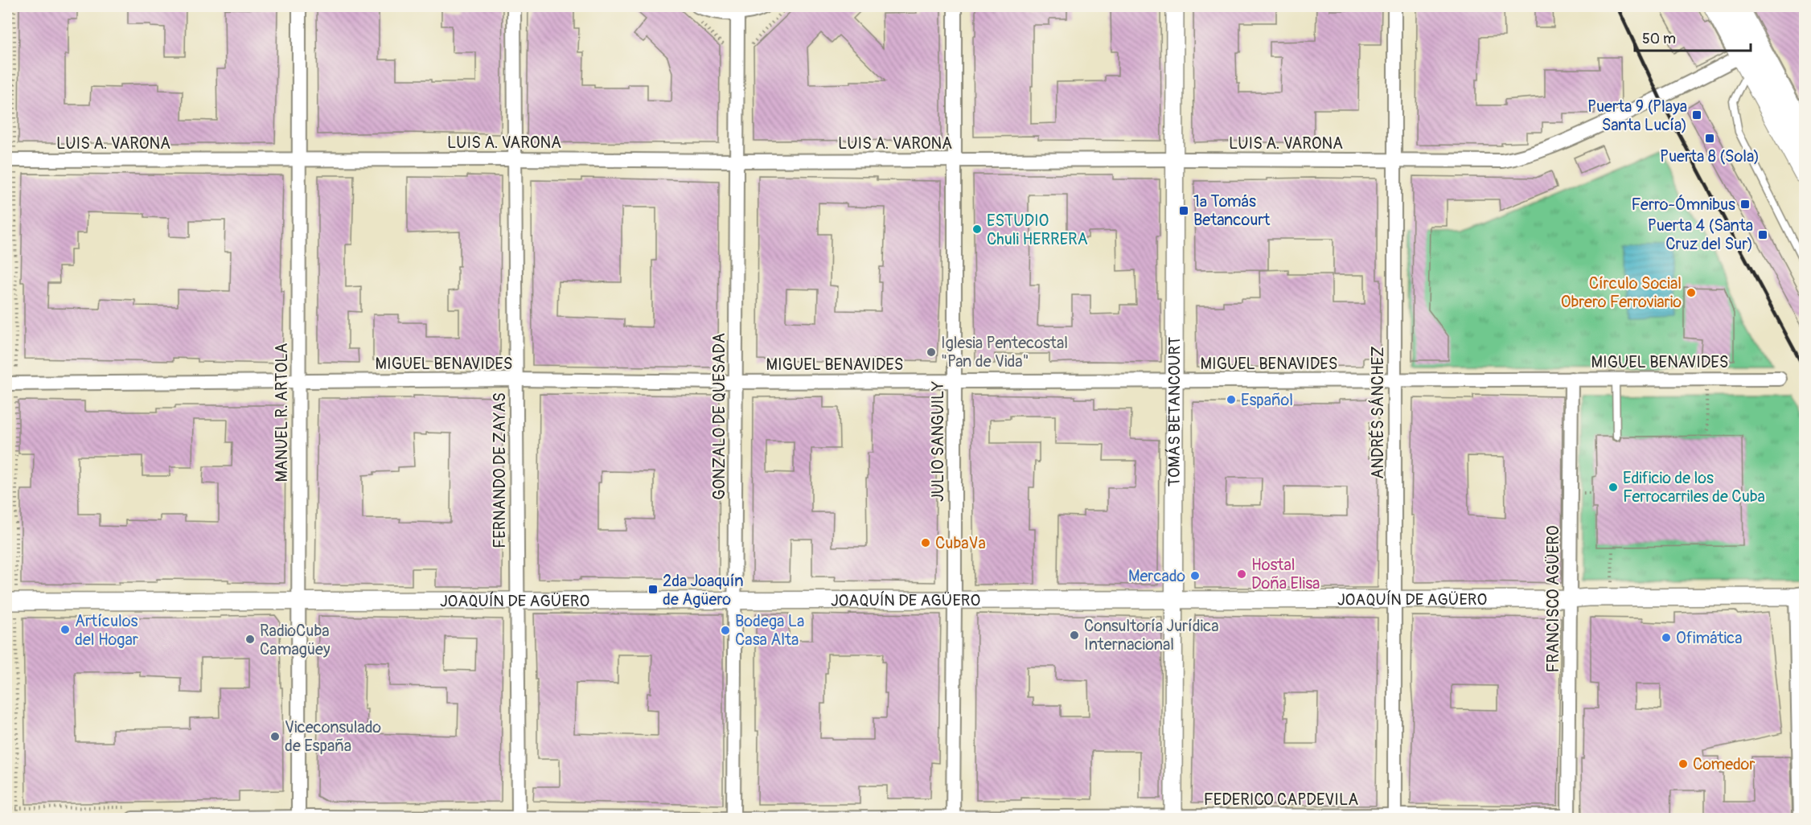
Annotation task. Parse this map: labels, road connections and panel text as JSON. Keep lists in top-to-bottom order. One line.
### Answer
{"streets":{"street":["LUIS A. VARONA","MIGUEL BENAVIDES","MANUEL R. ARTOLA","TOMÁS BETANCOURT","ANDRÉS SÁNCHEZ","GONZALO DE QUESADA","JULIO SANGUILY","FERNANDO DE ZAYAS","JOAQUÍN DE AGÜERO","FRANCISCO AGÜERO","FEDERICO CAPDEVILA"]},"crossings":[["LUIS A. VARONA","MANUEL R. ARTOLA"],["LUIS A. VARONA","TOMÁS BETANCOURT"],["LUIS A. VARONA","ANDRÉS SÁNCHEZ"],["LUIS A. VARONA","GONZALO DE QUESADA"],["LUIS A. VARONA","JULIO SANGUILY"],["LUIS A. VARONA","FERNANDO DE ZAYAS"],["MIGUEL BENAVIDES","MANUEL R. ARTOLA"],["MIGUEL BENAVIDES","TOMÁS BETANCOURT"],["MIGUEL BENAVIDES","ANDRÉS SÁNCHEZ"],["MIGUEL BENAVIDES","GONZALO DE QUESADA"],["MIGUEL BENAVIDES","JULIO SANGUILY"],["MIGUEL BENAVIDES","FERNANDO DE ZAYAS"],["MIGUEL BENAVIDES","FRANCISCO AGÜERO"],["MANUEL R. ARTOLA","JOAQUÍN DE AGÜERO"],["MANUEL R. ARTOLA","FEDERICO CAPDEVILA"],["TOMÁS BETANCOURT","JOAQUÍN DE AGÜERO"],["TOMÁS BETANCOURT","FEDERICO CAPDEVILA"],["ANDRÉS SÁNCHEZ","JOAQUÍN DE AGÜERO"],["ANDRÉS SÁNCHEZ","FEDERICO CAPDEVILA"],["GONZALO DE QUESADA","JOAQUÍN DE AGÜERO"],["GONZALO DE QUESADA","FEDERICO CAPDEVILA"],["JULIO SANGUILY","JOAQUÍN DE AGÜERO"],["JULIO SANGUILY","FEDERICO CAPDEVILA"],["FERNANDO DE ZAYAS","JOAQUÍN DE AGÜERO"],["FERNANDO DE ZAYAS","FEDERICO CAPDEVILA"],["JOAQUÍN DE AGÜERO","FRANCISCO AGÜERO"],["FRANCISCO AGÜERO","FEDERICO CAPDEVILA"]],"places":{"transit":["Puerta 9 (Playa Santa Lucía)","Puerta 8 (Sola)","Ferro-Ómnibus","1ª Tomás Betancourt","Puerta 4 (Santa Cruz del Sur)","2da Joaquín de Agüero"],"other":["ESTUDIO Chuli HERRERA","Círculo Social Obrero Ferroviario","Iglesia Pentecostal \"Pan de Vida\"","Español","Edificio de los Ferrocarriles de Cuba","CubaVa","Hostal Doña Elisa","Mercado","Artículos del Hogar","Bodega La Casa Alta","Consultoría Jurídica Internacional","Ofimática","RadioCuba Camagüey","Viceconsulado de España","Comedor"]},"scale_bar":"50 m"}
